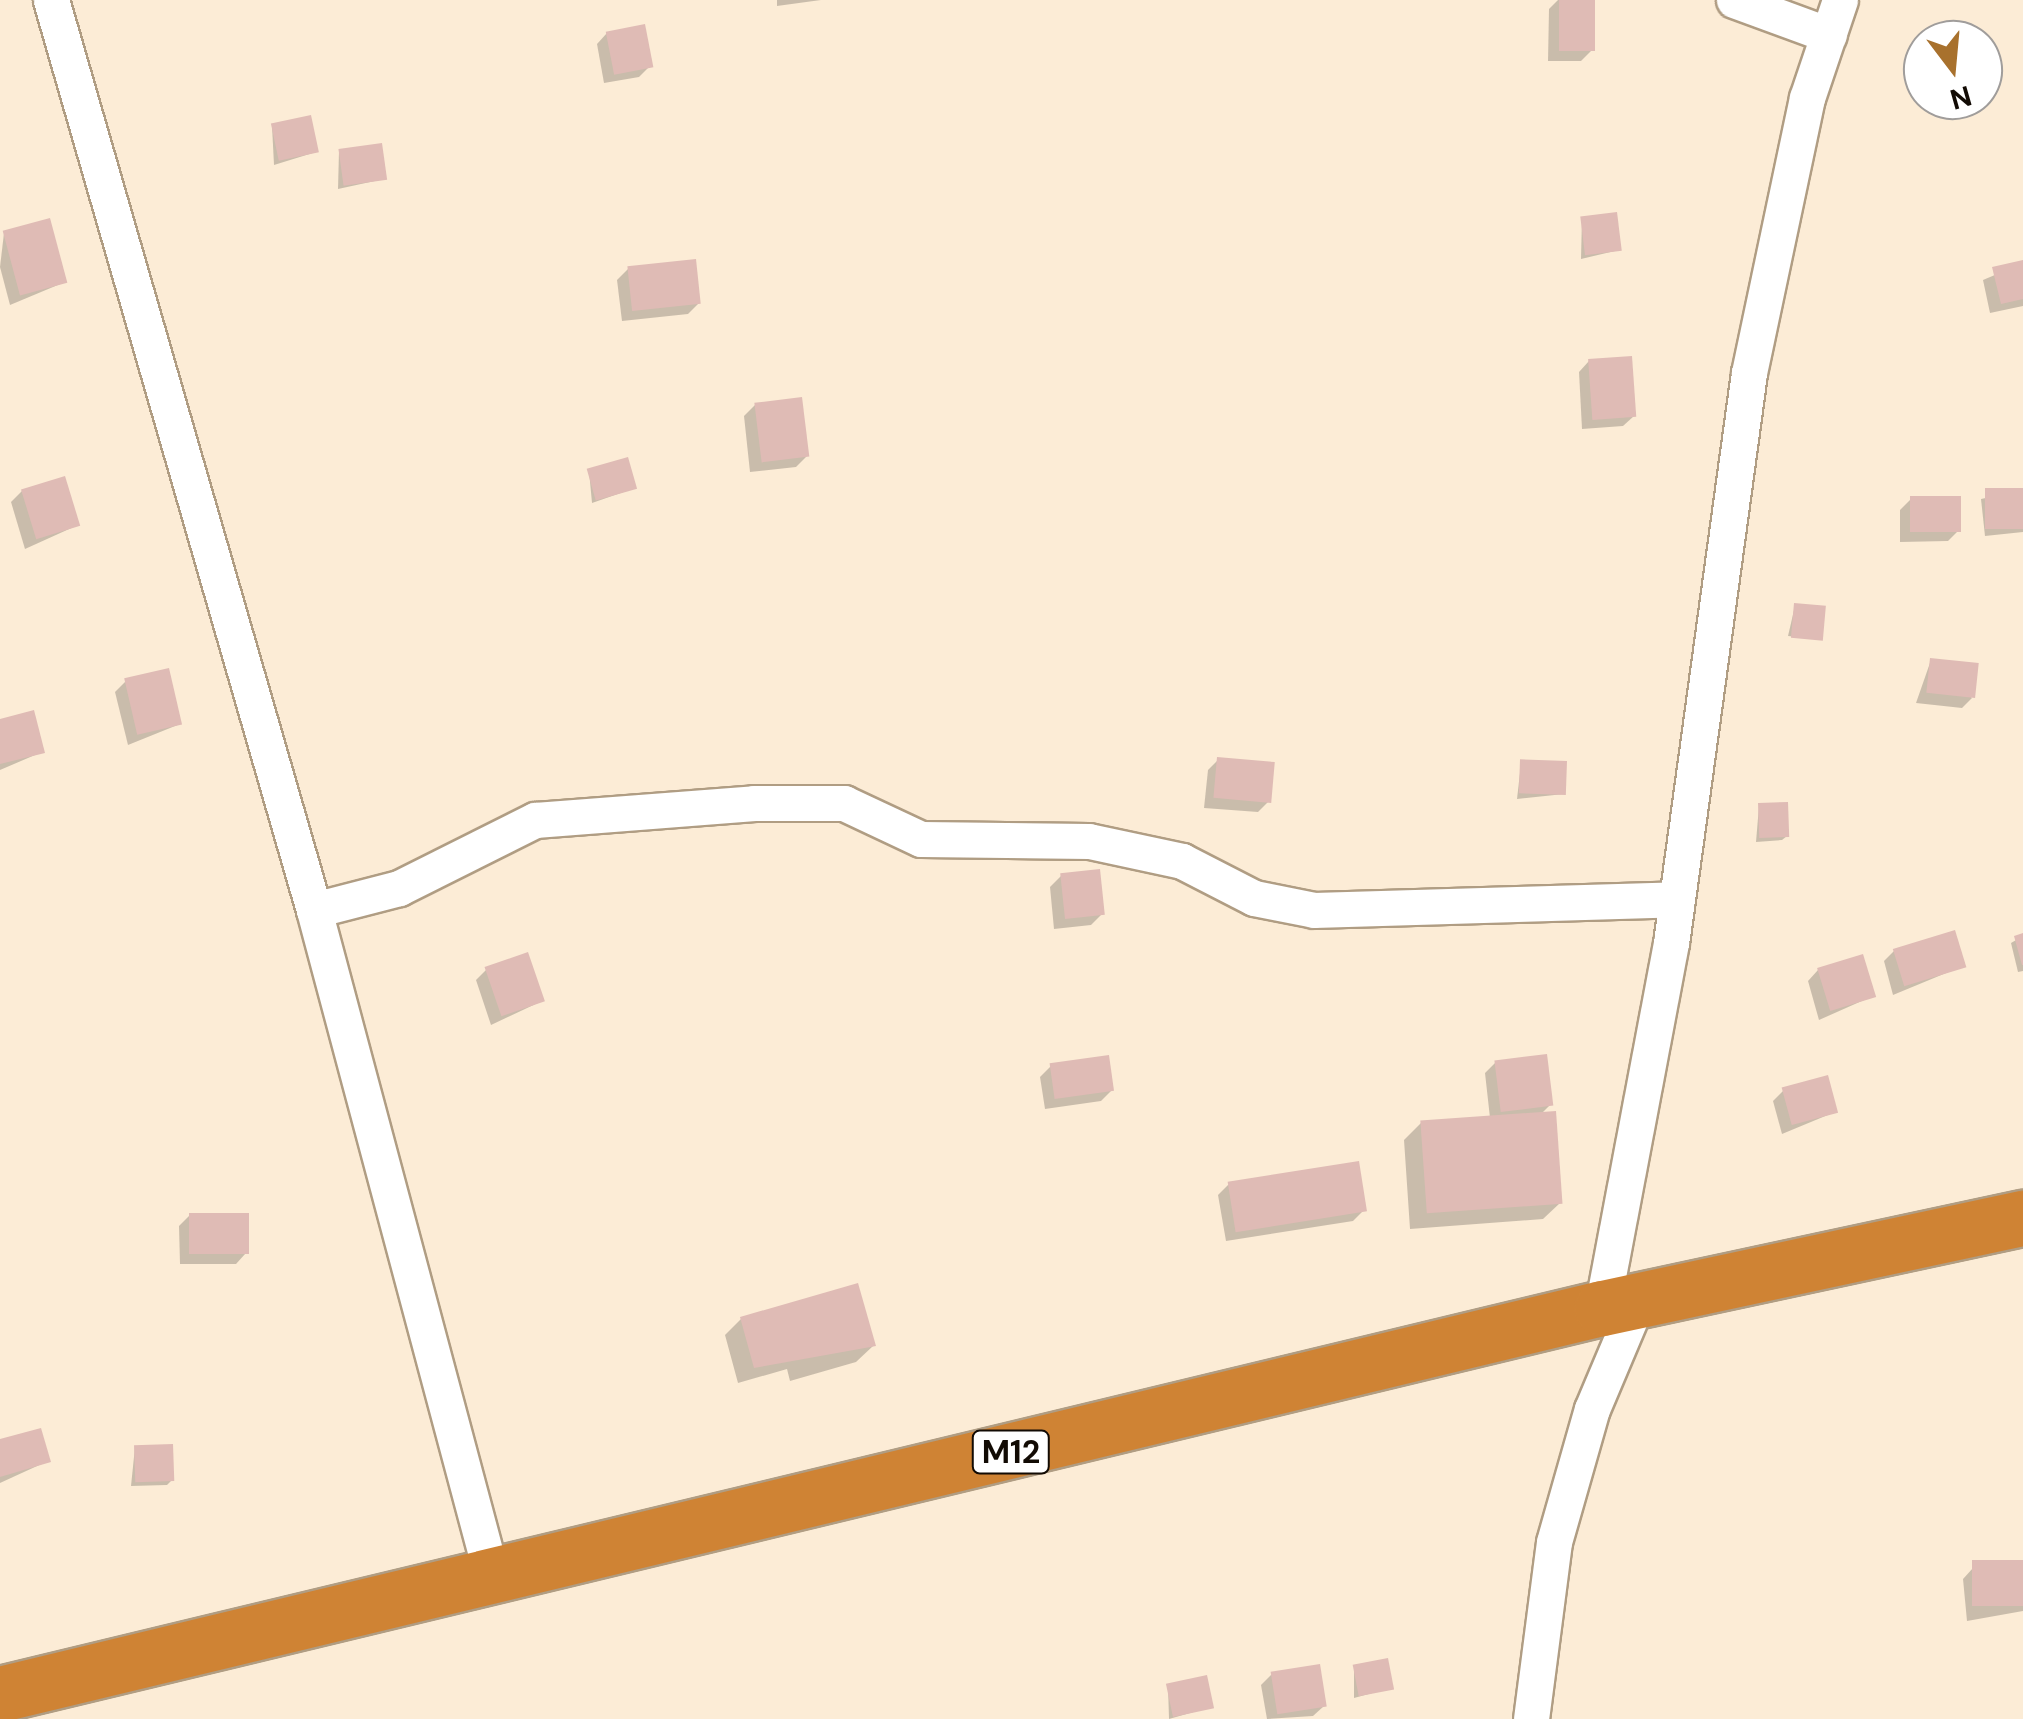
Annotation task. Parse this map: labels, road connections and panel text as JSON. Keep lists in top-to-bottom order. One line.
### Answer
{"streets":{"highway":["M12"]},"north":"bottom"}
